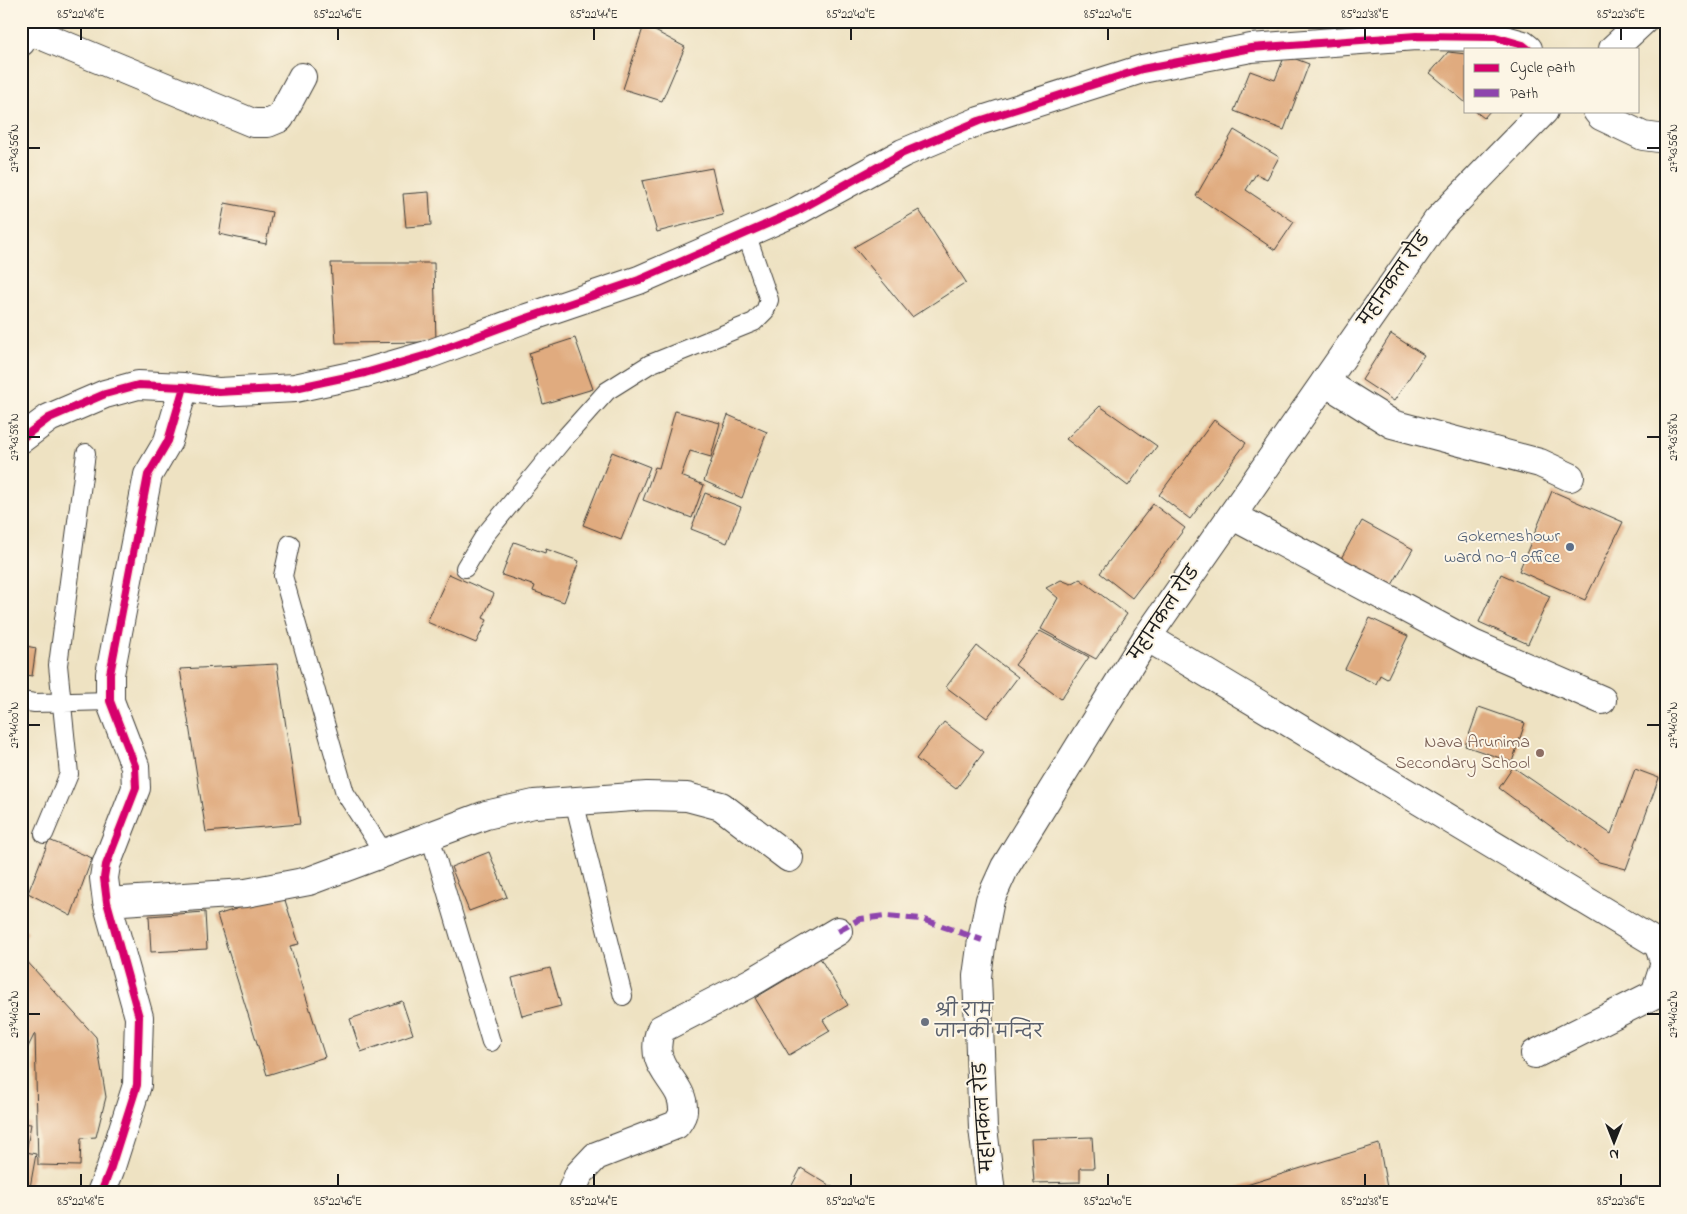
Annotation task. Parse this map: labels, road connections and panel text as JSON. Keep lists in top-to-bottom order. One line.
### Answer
{"streets":{"street":["महानकल रोड"]},"places":["Gokerneshowr ward no-9 office","Nava Arunima Secondary School","श्री राम जानकी मन्दिर"],"legend":["Cycle path","Path"],"north":"bottom","coordinates":["85°22'48\"E","85°22'46\"E","85°22'44\"E","85°22'42\"E","85°22'40\"E","85°22'38\"E","85°22'36\"E","27°43'56\"N","27°43'58\"N","27°44'00\"N","27°44'02\"N"]}
